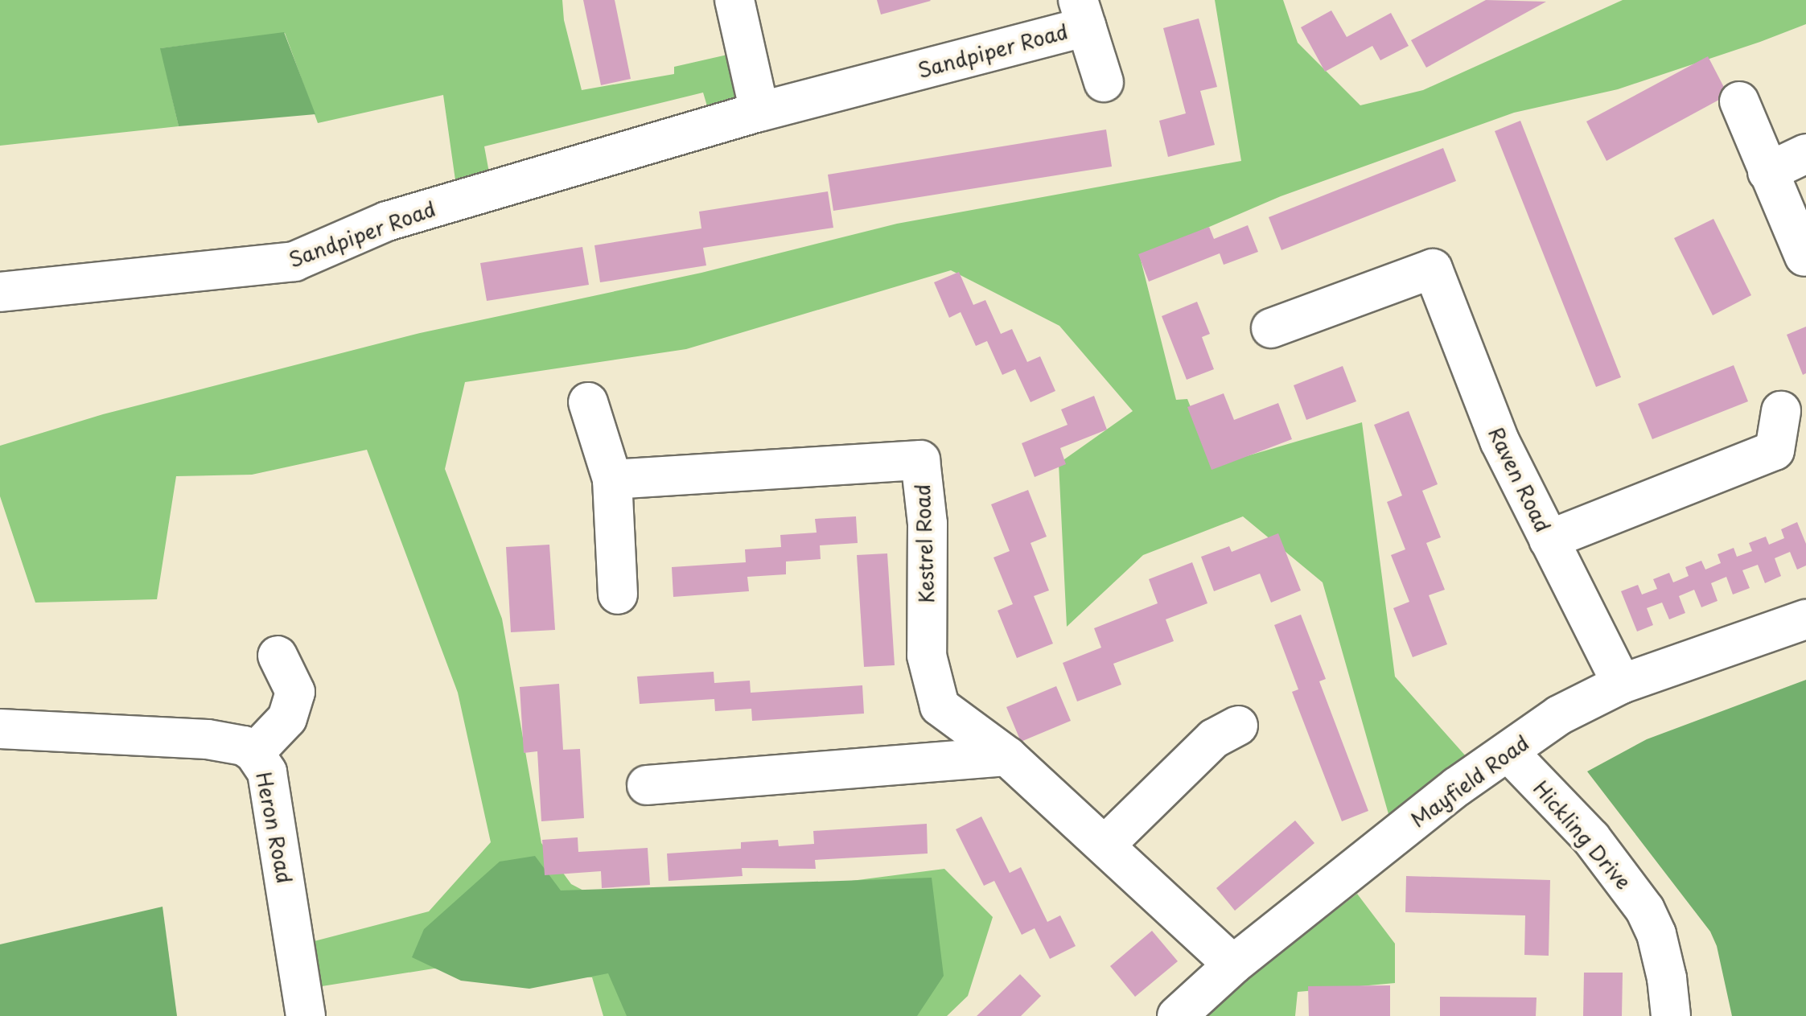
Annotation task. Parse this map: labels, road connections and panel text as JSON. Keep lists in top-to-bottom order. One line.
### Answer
{"streets":{"street":["Sandpiper Road","Raven Road","Kestrel Road","Mayfield Road","Heron Road","Hickling Drive"]},"crossings":[["Raven Road","Mayfield Road"],["Kestrel Road","Mayfield Road"],["Mayfield Road","Hickling Drive"]]}
